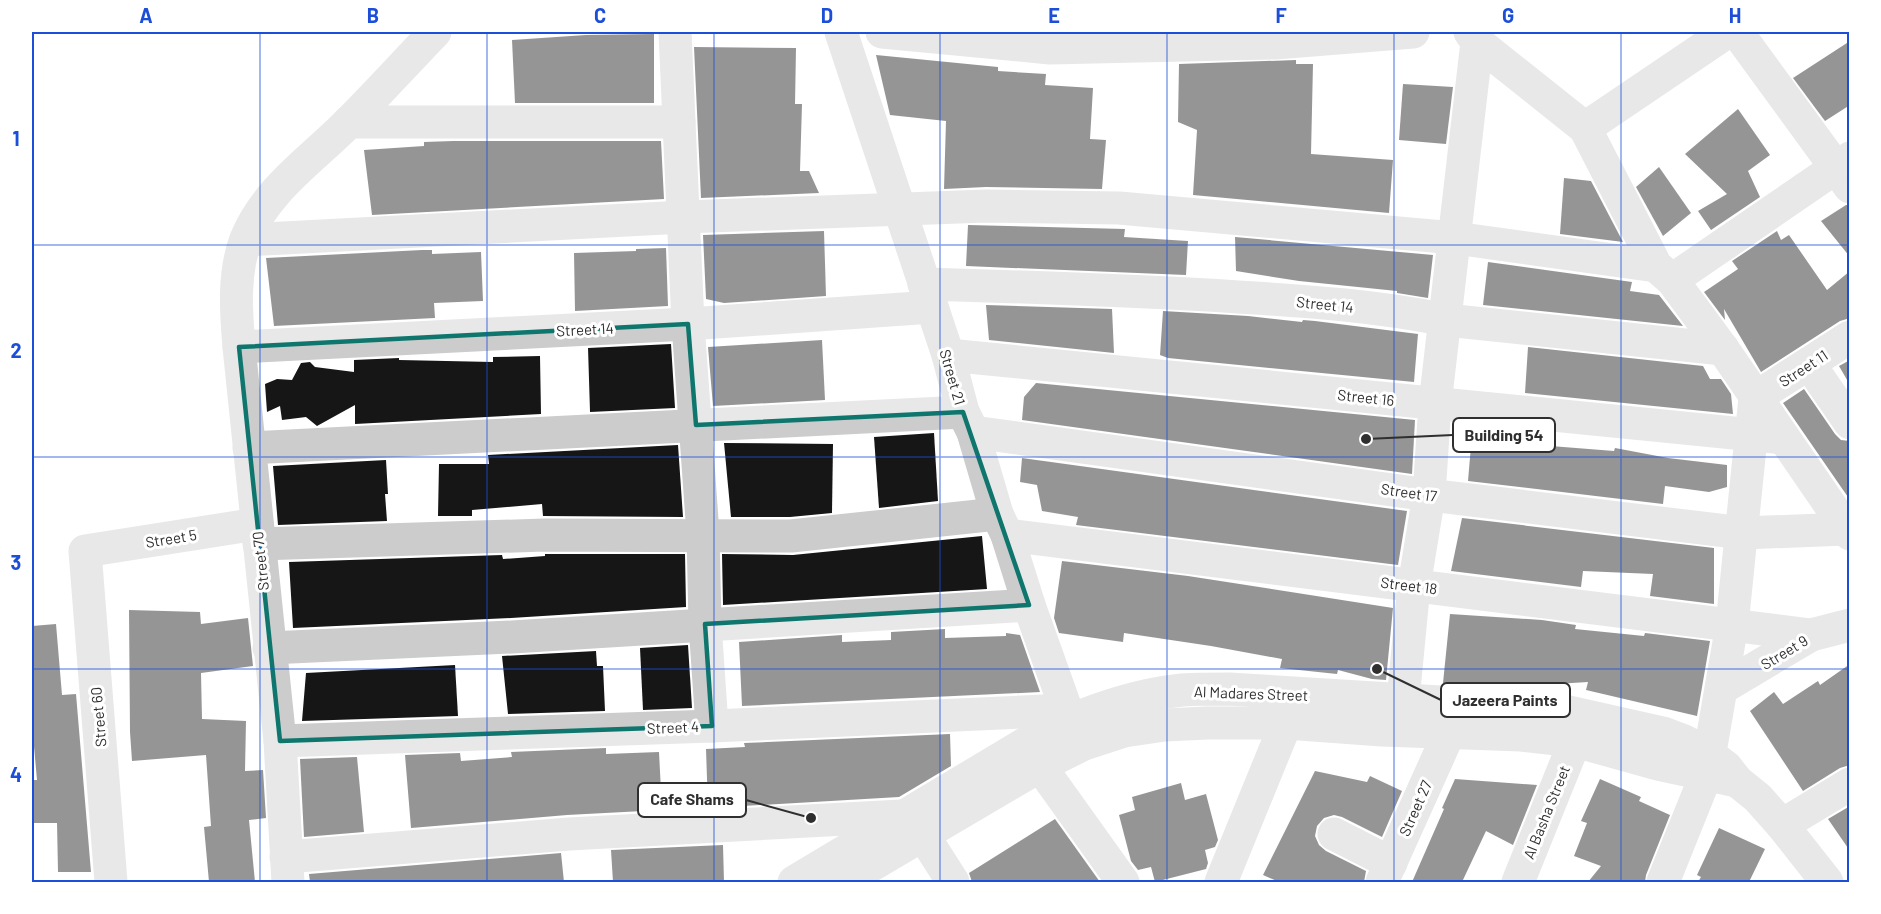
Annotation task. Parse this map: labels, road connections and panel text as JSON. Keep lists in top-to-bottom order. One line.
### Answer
{"streets":{"street":["Street 14","Street 11","Street 21","Street 16","Street 17","Street 5","Street 70","Street 18","Street 9","Al Madares Street","Street 60","Street 4","Street 27","Al Basha Street"]},"crossings":[["Street 14","Street 21"],["Street 14","Street 70"],["Street 21","Street 16"],["Street 21","Street 17"],["Street 21","Street 18"],["Street 21","Al Madares Street"],["Street 21","Street 4"],["Street 17","Street 70"],["Street 5","Street 70"],["Street 5","Street 18"],["Street 5","Street 60"],["Street 70","Street 4"],["Street 18","Street 9"],["Al Madares Street","Street 4"],["Al Madares Street","Street 27"],["Al Madares Street","Al Basha Street"]],"places":["Building 54","Jazeera Paints","Cafe Shams"],"grid":{"columns":["A","B","C","D","E","F","G","H"],"rows":["1","2","3","4"]}}
